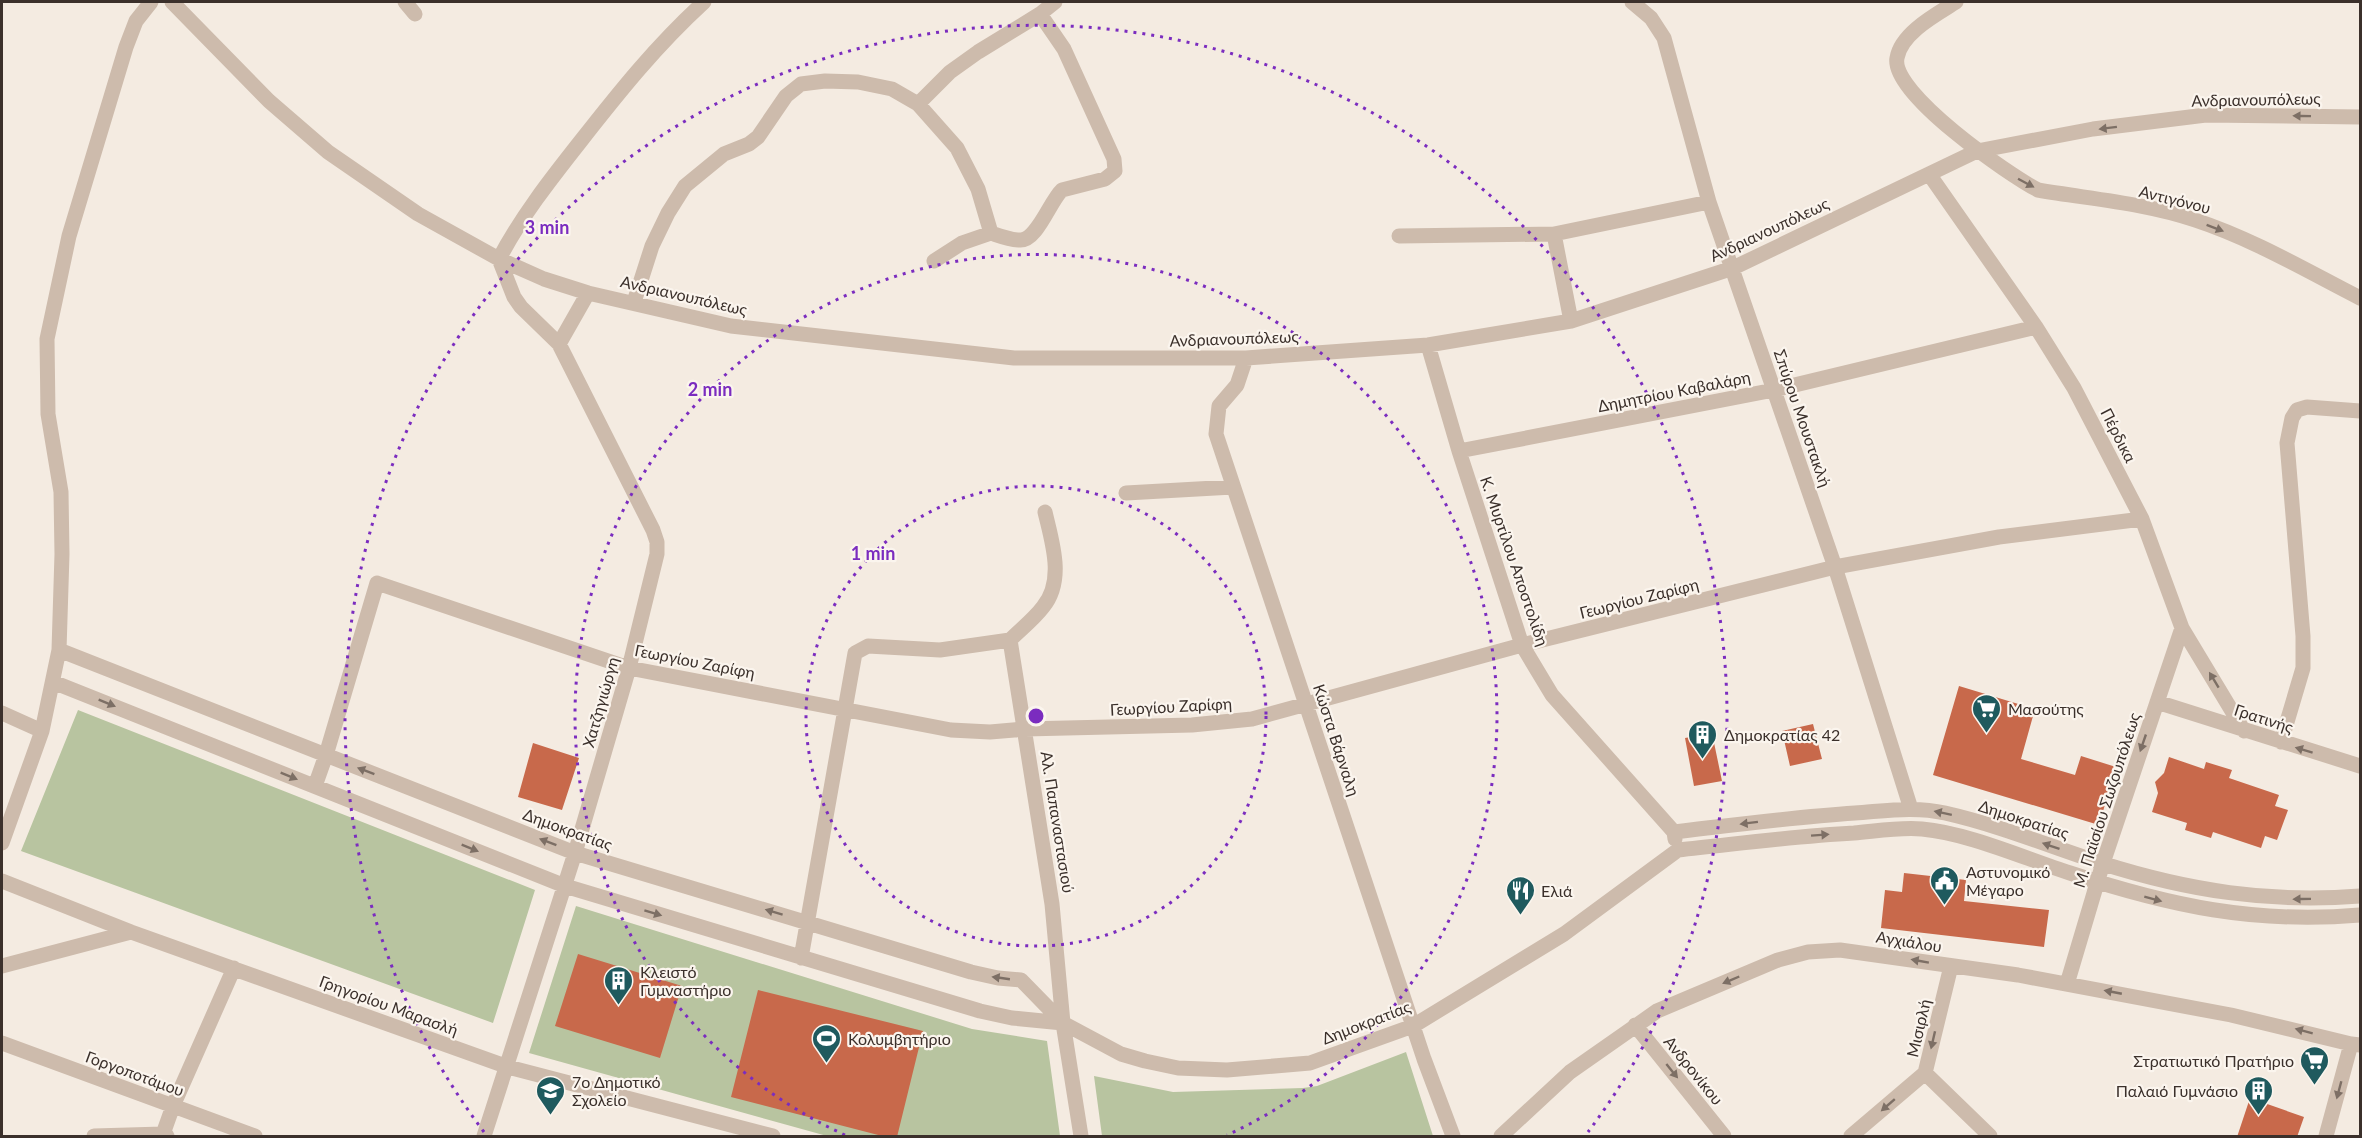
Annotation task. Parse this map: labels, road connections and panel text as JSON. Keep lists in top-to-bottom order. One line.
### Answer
{"streets":{"street":["Ανδριανουπόλεως","Αντιγόνου","Δημητρίου Καβαλάρη","Σπύρου Μουστακλή","Πέρδικα","Κ. Μυρτίλου Αποστολίδη","Γεωργίου Ζαρίφη","Χατζηγιώργη","Γρατινής","Κώστα Βάρναλη","Μ. Παϊσίου Σωζουπόλεως","Δημοκρατίας","Αλ. Παπαναστασιού","Αγχιάλου","Γρηγορίου Μαρασλή","Μισιρλή","Ανδρονίκου","Γοργοποτάμου"]},"crossings":[["Ανδριανουπόλεως","Αντιγόνου"],["Ανδριανουπόλεως","Σπύρου Μουστακλή"],["Ανδριανουπόλεως","Πέρδικα"],["Ανδριανουπόλεως","Κ. Μυρτίλου Αποστολίδη"],["Ανδριανουπόλεως","Χατζηγιώργη"],["Ανδριανουπόλεως","Κώστα Βάρναλη"],["Δημητρίου Καβαλάρη","Σπύρου Μουστακλή"],["Δημητρίου Καβαλάρη","Πέρδικα"],["Δημητρίου Καβαλάρη","Κ. Μυρτίλου Αποστολίδη"],["Σπύρου Μουστακλή","Γεωργίου Ζαρίφη"],["Σπύρου Μουστακλή","Δημοκρατίας"],["Πέρδικα","Γεωργίου Ζαρίφη"],["Πέρδικα","Γρατινής"],["Πέρδικα","Μ. Παϊσίου Σωζουπόλεως"],["Κ. Μυρτίλου Αποστολίδη","Γεωργίου Ζαρίφη"],["Κ. Μυρτίλου Αποστολίδη","Δημοκρατίας"],["Γεωργίου Ζαρίφη","Χατζηγιώργη"],["Γεωργίου Ζαρίφη","Κώστα Βάρναλη"],["Γεωργίου Ζαρίφη","Δημοκρατίας"],["Γεωργίου Ζαρίφη","Αλ. Παπαναστασιού"],["Χατζηγιώργη","Δημοκρατίας"],["Χατζηγιώργη","Γρηγορίου Μαρασλή"],["Γρατινής","Μ. Παϊσίου Σωζουπόλεως"],["Κώστα Βάρναλη","Δημοκρατίας"],["Μ. Παϊσίου Σωζουπόλεως","Δημοκρατίας"],["Μ. Παϊσίου Σωζουπόλεως","Αγχιάλου"],["Δημοκρατίας","Αλ. Παπαναστασιού"],["Αγχιάλου","Μισιρλή"],["Αγχιάλου","Ανδρονίκου"]],"one_way":["Αντιγόνου","Γρατινής","Μ. Παϊσίου Σωζουπόλεως","Μισιρλή","Ανδρονίκου"],"places":{"supermarket":["Μασούτης","Στρατιωτικό Πρατήριο"],"building":["Δημοκρατίας 42","Κλειστό Γυμναστήριο","Παλαιό Γυμνάσιο"],"public building":["Αστυνομικό Μέγαρο"],"restaurant":["Ελιά"],"sports":["Κολυμβητήριο"],"school or university":["7ο Δημοτικό Σχολείο"]},"rings":["3 min","2 min","1 min"]}
